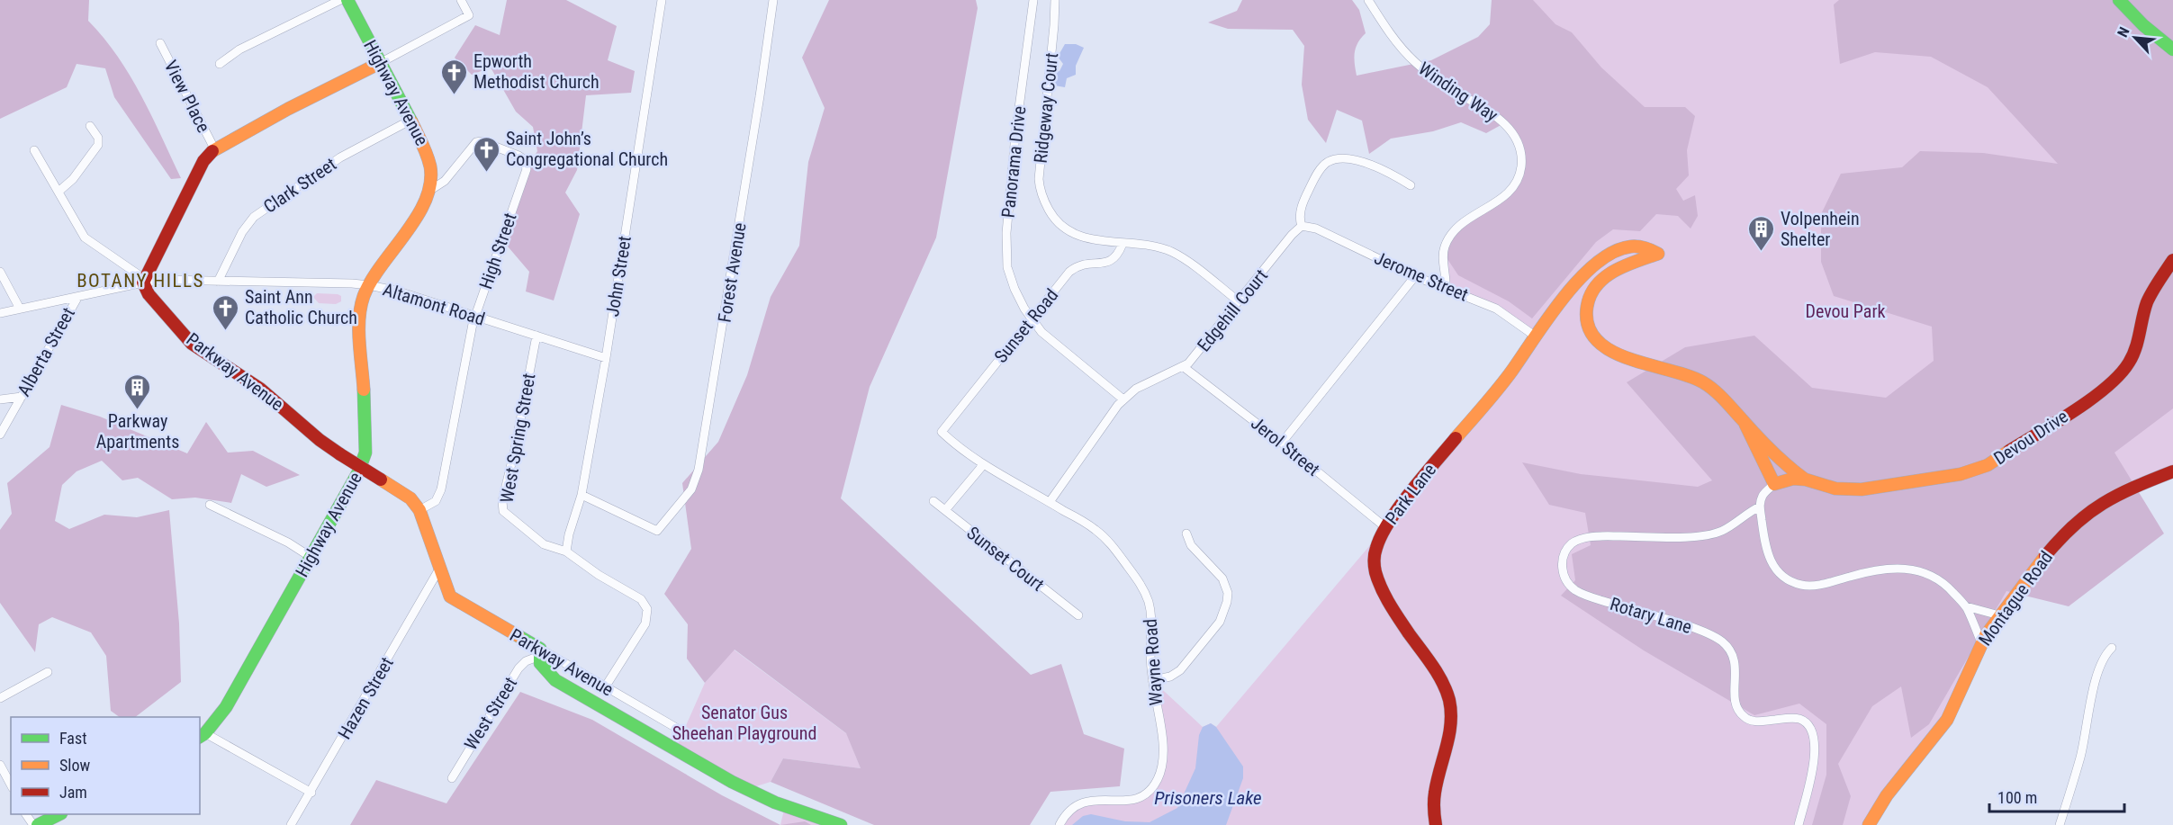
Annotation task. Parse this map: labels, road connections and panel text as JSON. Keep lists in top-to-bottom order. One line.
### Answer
{"streets":{"street":["Winding Way","Highway Avenue","View Place","Ridgeway Court","Panorama Drive","Clark Street","High Street","Forest Avenue","John Street","Jerome Street","Altamont Road","Edgehill Court","Sunset Road","Alberta Street","Parkway Avenue","Devou Drive","West Spring Street","Jerol Street","Park Lane","Sunset Court","Montague Road","Rotary Lane","Wayne Road","Hazen Street","West Street"]},"crossings":[["Winding Way","Jerome Street"],["Highway Avenue","Clark Street"],["Highway Avenue","High Street"],["Highway Avenue","Altamont Road"],["Ridgeway Court","Sunset Road"],["Panorama Drive","Edgehill Court"],["Panorama Drive","Sunset Road"],["Clark Street","Altamont Road"],["High Street","Altamont Road"],["High Street","Parkway Avenue"],["Forest Avenue","John Street"],["John Street","Altamont Road"],["John Street","West Spring Street"],["Jerome Street","Edgehill Court"],["Jerome Street","Park Lane"],["Altamont Road","Alberta Street"],["Altamont Road","Parkway Avenue"],["Altamont Road","West Spring Street"],["Edgehill Court","Jerol Street"],["Edgehill Court","Wayne Road"],["Sunset Road","Wayne Road"],["Parkway Avenue","West Spring Street"],["Parkway Avenue","Hazen Street"],["Parkway Avenue","West Street"],["Devou Drive","Park Lane"],["Jerol Street","Park Lane"]],"districts":["BOTANY HILLS"],"water":["Prisoners Lake"],"parks":["Devou Park","Senator Gus Sheehan Playground"],"places":{"church":["Epworth Methodist Church","Saint John’s Congregational Church","Saint Ann Catholic Church"],"building":["Volpenhein Shelter","Parkway Apartments"]},"legend":["Fast","Slow","Jam"],"scale_bar":"100 m","north":"top left"}
